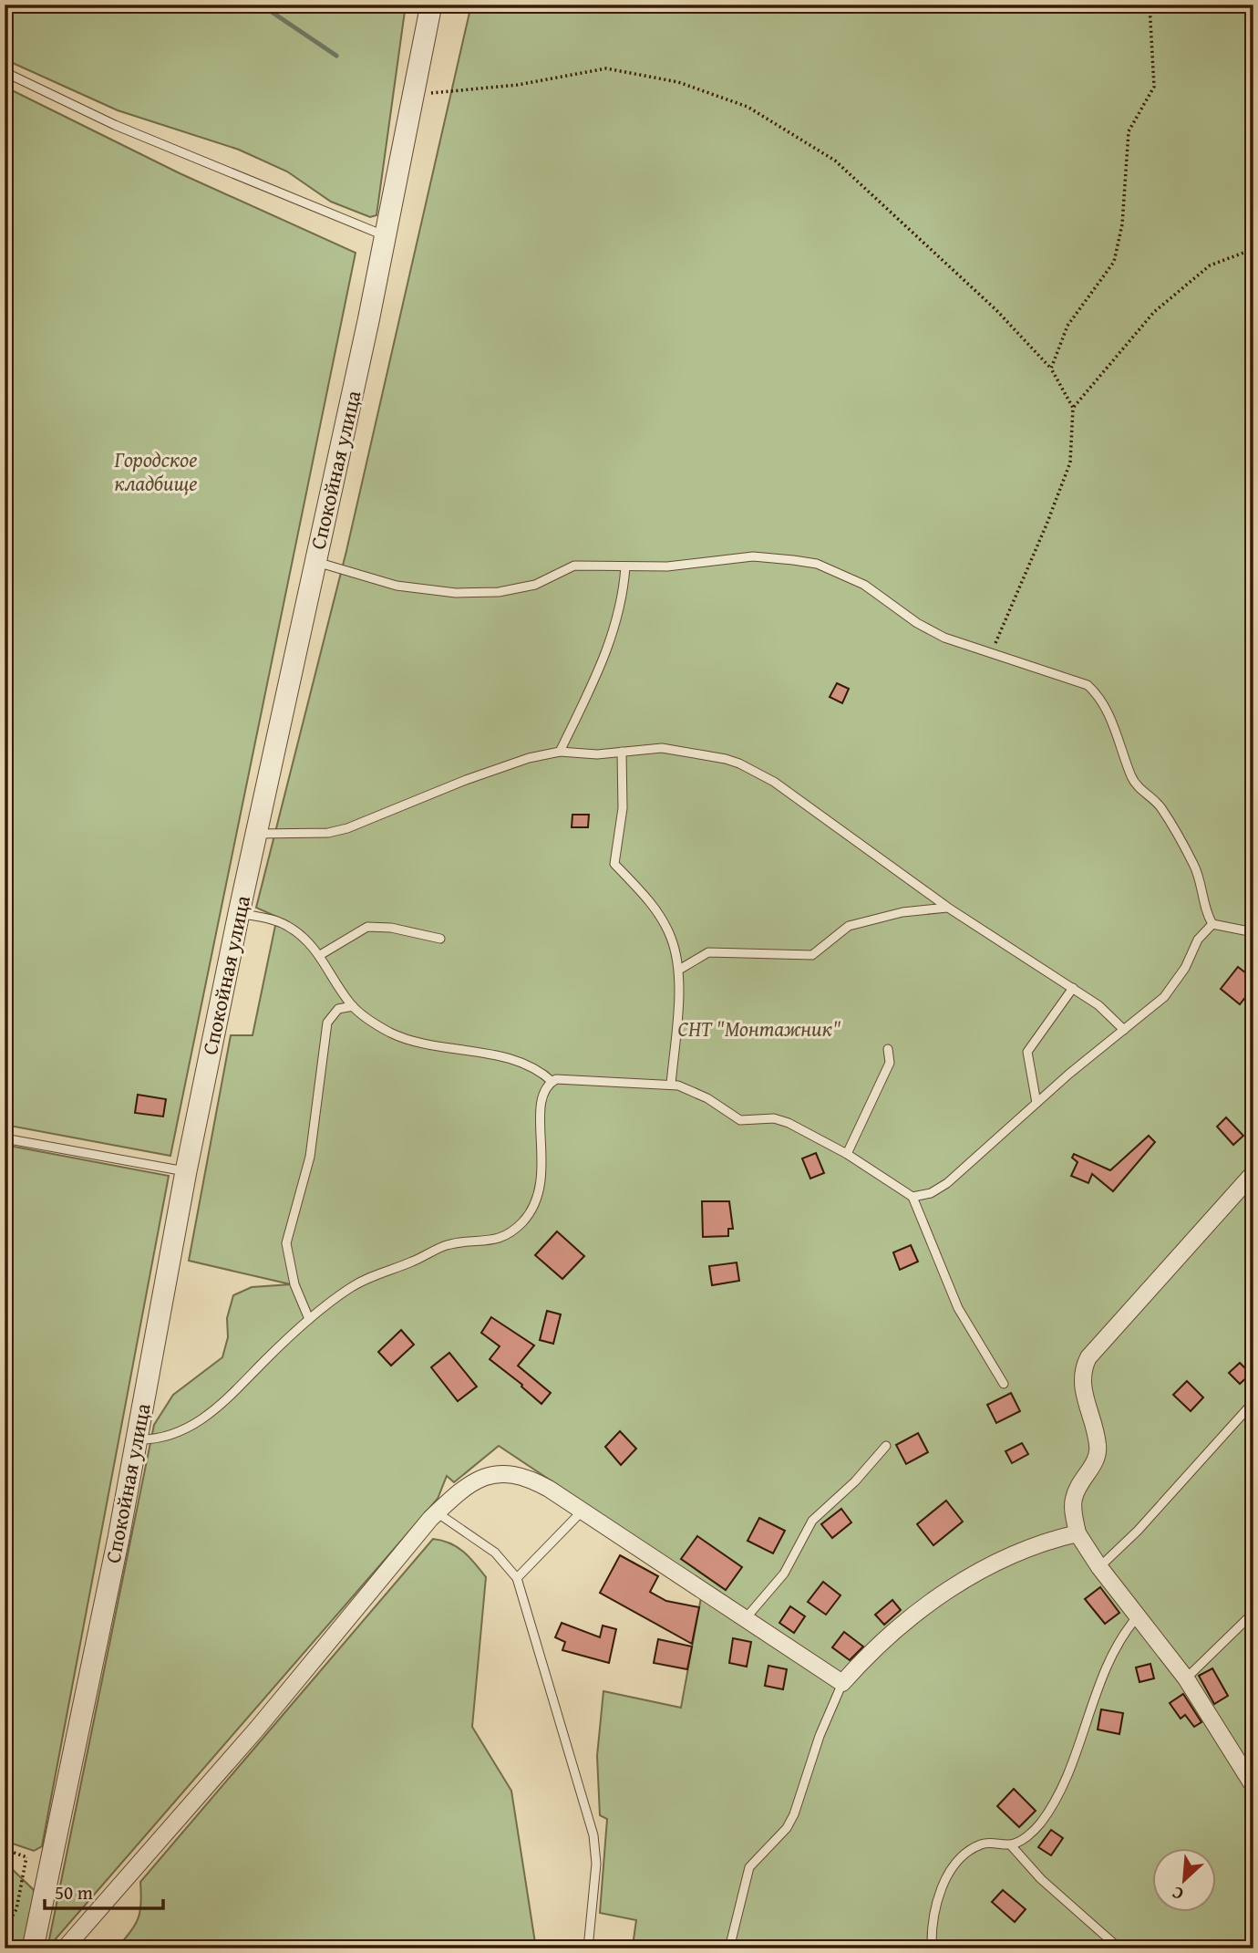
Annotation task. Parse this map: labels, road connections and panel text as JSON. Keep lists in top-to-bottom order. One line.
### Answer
{"streets":{"street":["Спокойная улица"]},"parks":["Городское кладбище","СНТ \"Монтажник\""],"scale_bar":"50 m","north":"bottom left"}
